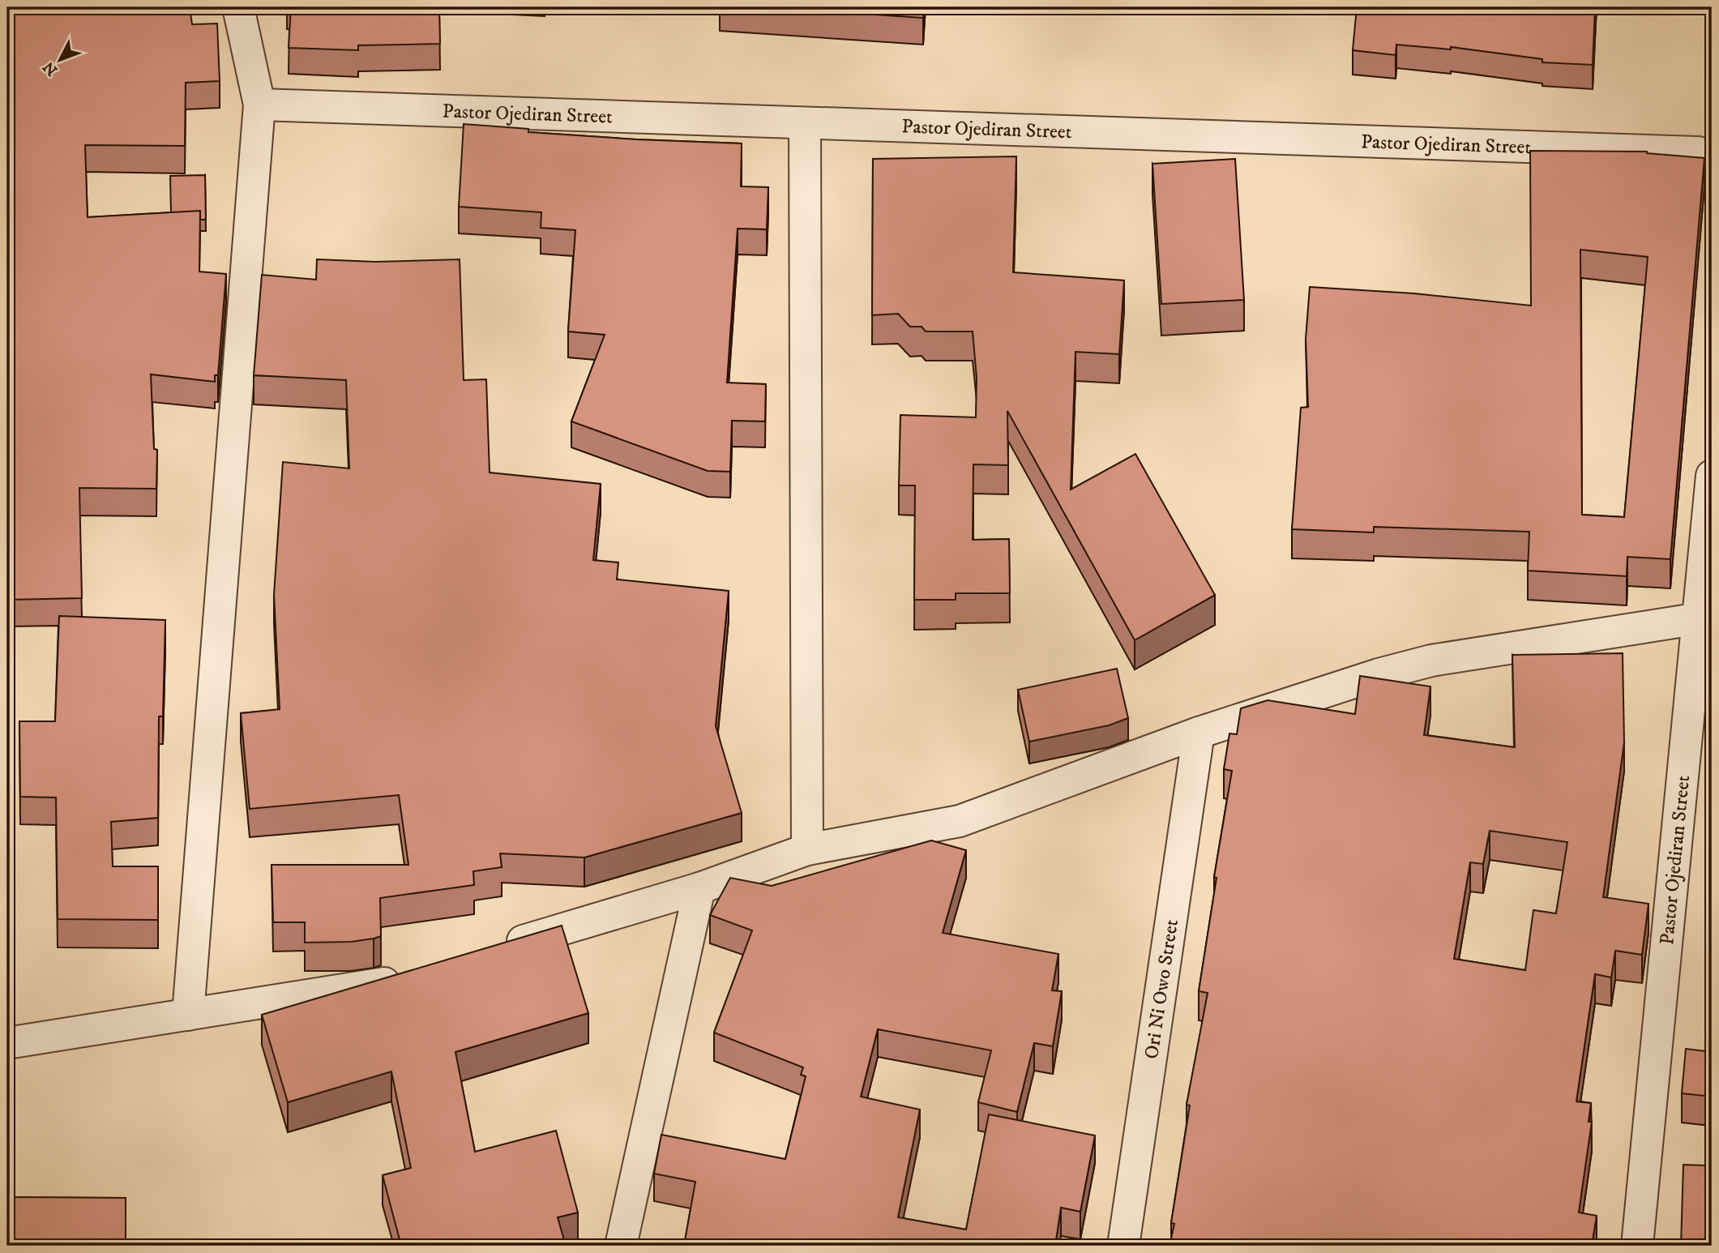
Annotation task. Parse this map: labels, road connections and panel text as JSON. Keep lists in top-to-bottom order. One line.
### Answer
{"streets":{"street":["Pastor Ojediran Street","Ori Ni Owo Street"]},"north":"bottom left"}
